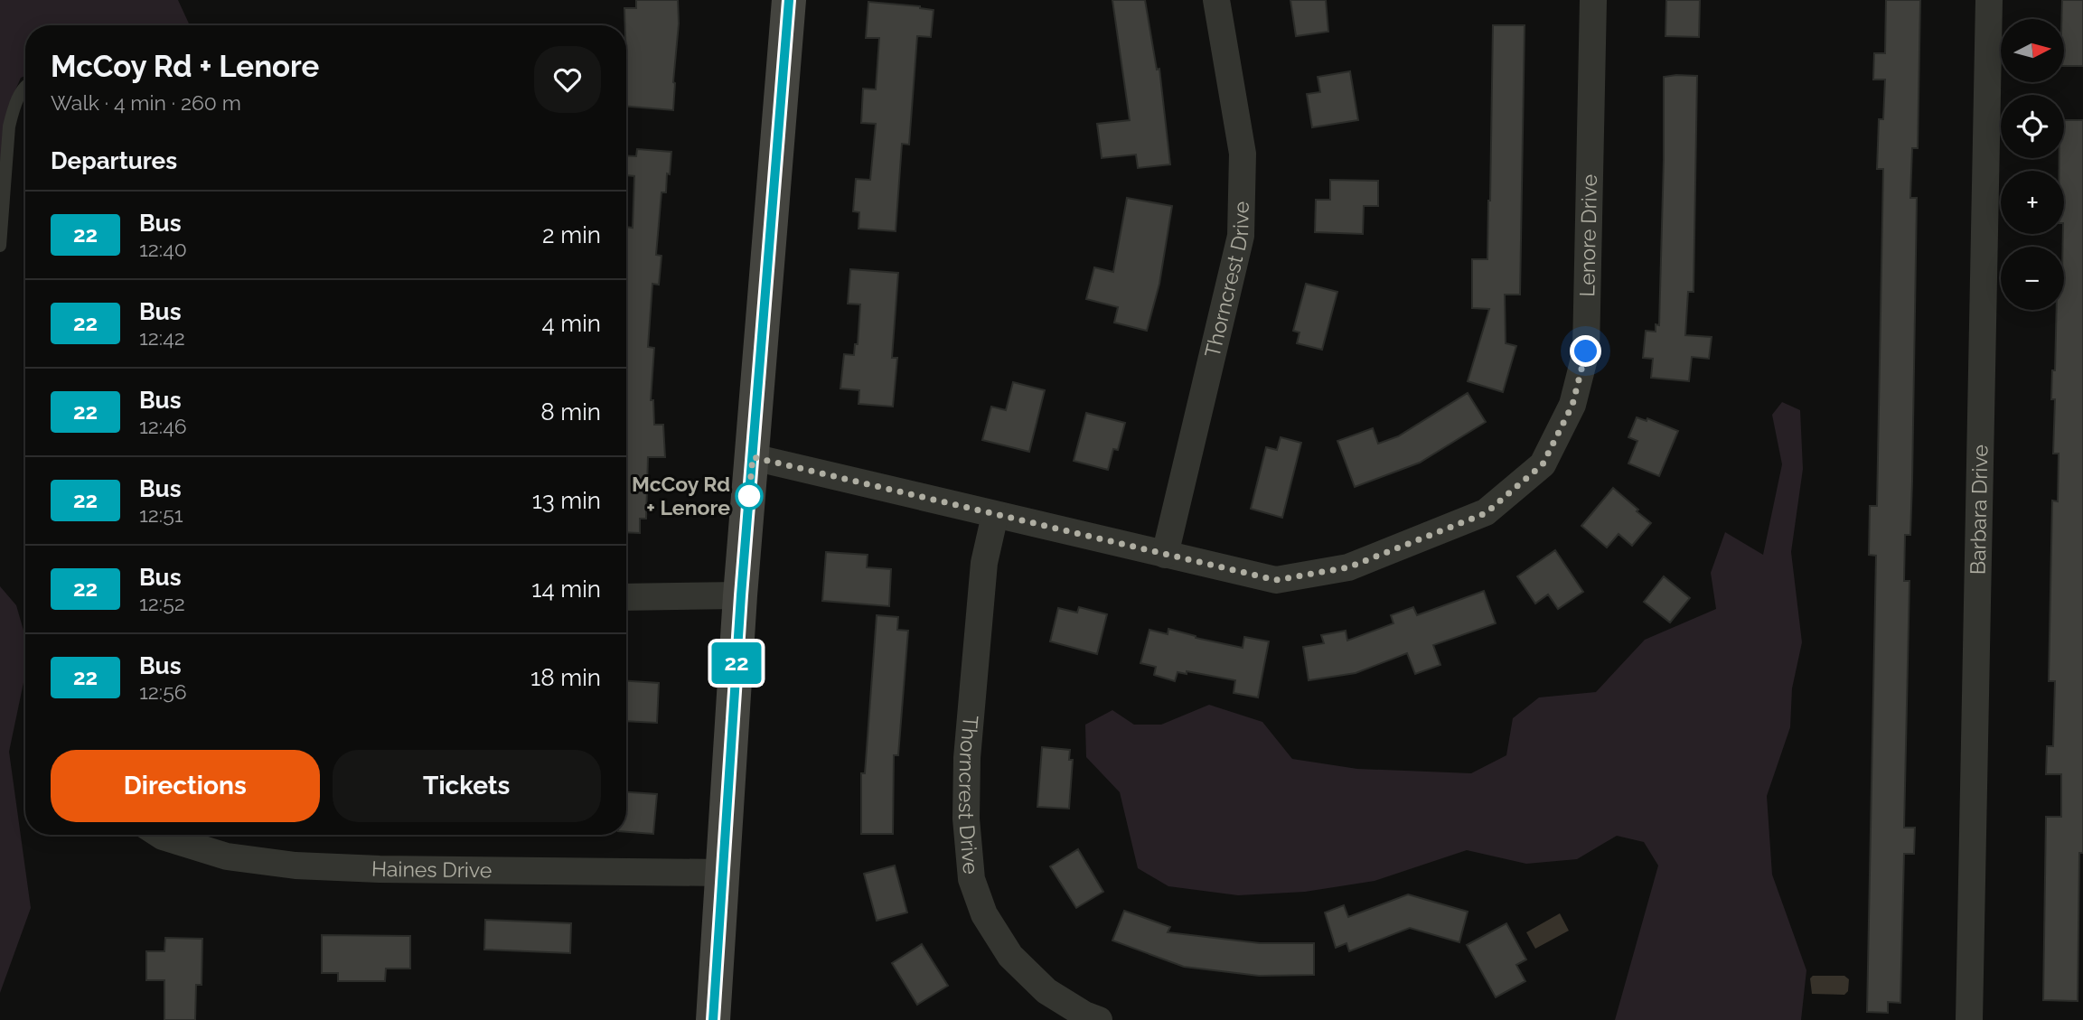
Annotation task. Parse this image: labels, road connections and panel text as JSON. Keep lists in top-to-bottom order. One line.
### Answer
{"streets":{"street":["Lenore Drive","Thorncrest Drive","Barbara Drive","Haines Drive"]},"crossings":[["Lenore Drive","Thorncrest Drive"]],"places":["McCoy Rd + Lenore"],"lines":["bus line 22"],"north":"right","page":{"on_map":"22","map_buttons":["+","−"],"heading":[["McCoy Rd + Lenore","Walk · 4 min · 260 m"],"Departures"],"list":[{"mark":"22","name":"Bus","note":"12:40","value":"2 min"},{"mark":"22","name":"Bus","note":"12:42","value":"4 min"},{"mark":"22","name":"Bus","note":"12:46","value":"8 min"},{"mark":"22","name":"Bus","note":"12:51","value":"13 min"},{"mark":"22","name":"Bus","note":"12:52","value":"14 min"},{"mark":"22","name":"Bus","note":"12:56","value":"18 min"}],"buttons":["Directions","Tickets"]}}
